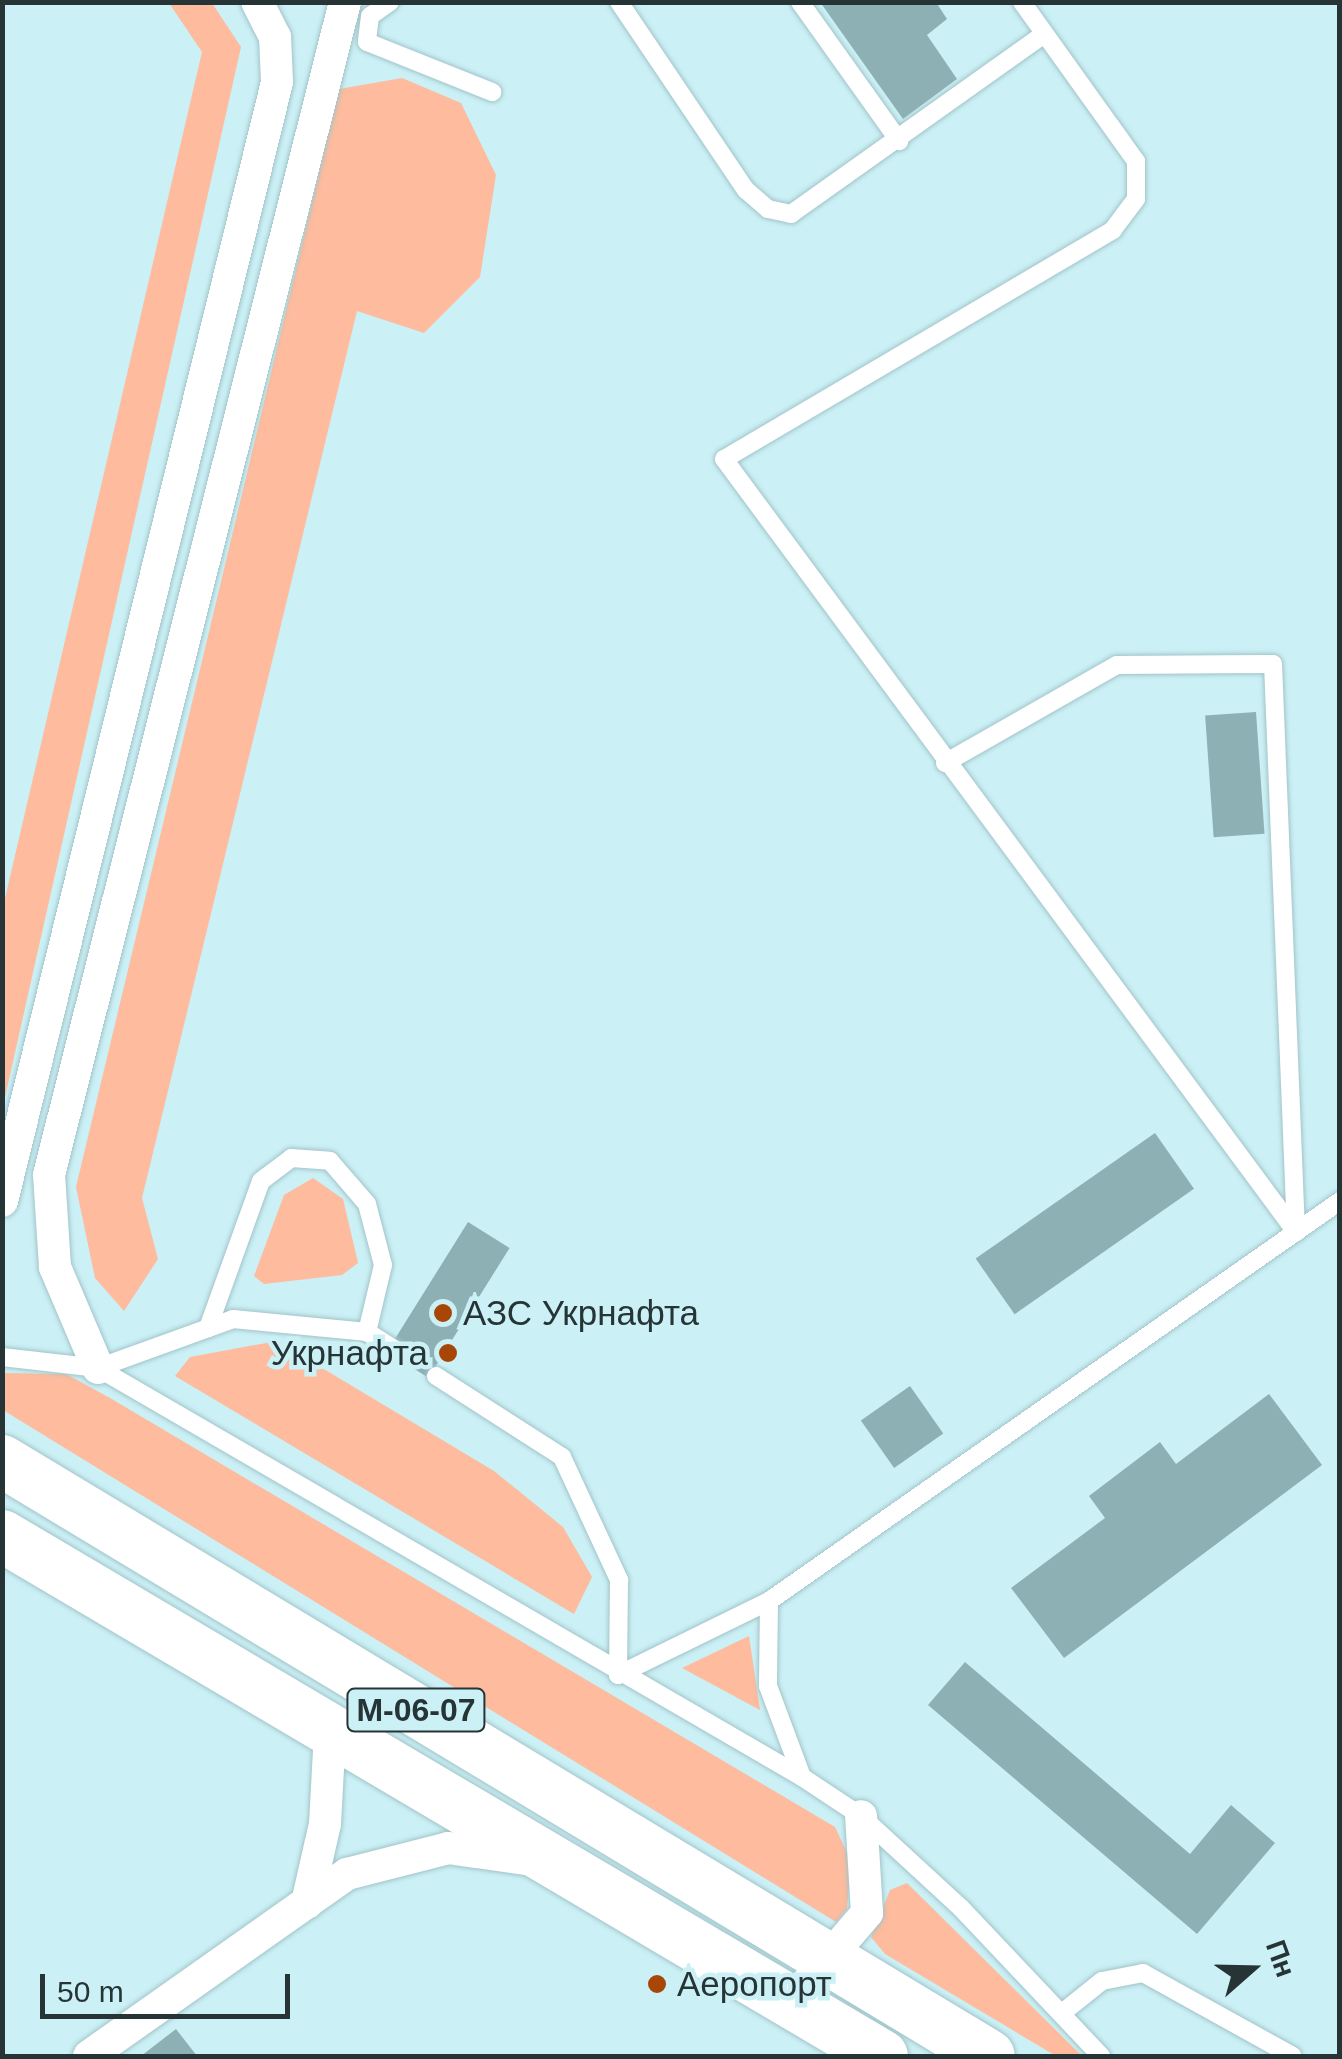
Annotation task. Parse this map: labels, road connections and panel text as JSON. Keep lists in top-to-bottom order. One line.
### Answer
{"streets":{"main road":["М-06-07"]},"places":["АЗС Укрнафта","Укрнафта","Аеропорт"],"scale_bar":"50 m","north":"right"}
